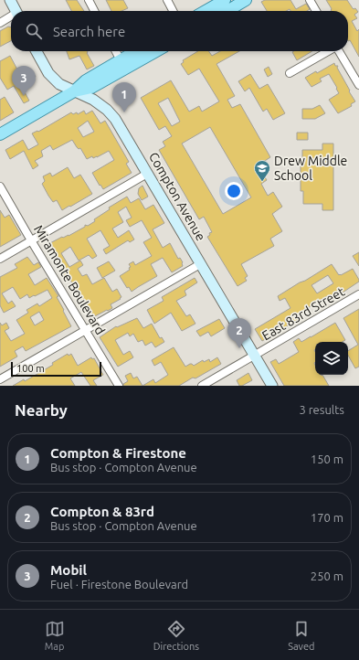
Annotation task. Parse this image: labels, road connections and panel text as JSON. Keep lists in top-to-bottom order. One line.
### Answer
{"streets":{"main road":["Compton Avenue"],"street":["Miramonte Boulevard","East 83rd Street"]},"crossings":[["Compton Avenue","East 83rd Street"]],"places":{"school or university":["Drew Middle School"]},"scale_bar":"100 m","page":{"search":"Search here","pins":["3","1","2"],"scale":"100 m","heading":["Nearby","3 results"],"list":[{"mark":"1","name":"Compton & Firestone","note":"Bus stop · Compton Avenue","value":"150 m"},{"mark":"2","name":"Compton & 83rd","note":"Bus stop · Compton Avenue","value":"170 m"},{"mark":"3","name":"Mobil","note":"Fuel · Firestone Boulevard","value":"250 m"}],"nav":["Map","Directions","Saved"]}}
